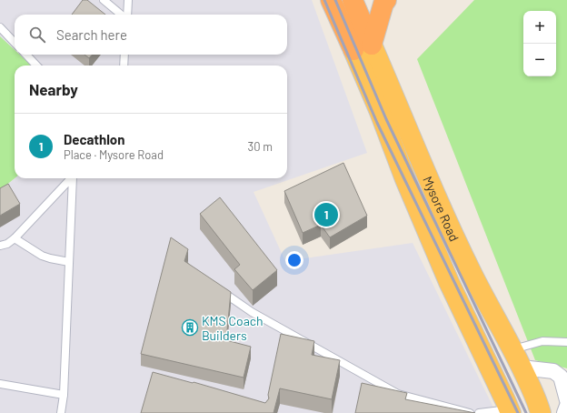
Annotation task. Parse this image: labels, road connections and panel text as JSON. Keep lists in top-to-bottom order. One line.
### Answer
{"streets":{"highway":["Mysore Road"]},"places":{"building":["KMS Coach Builders"]},"page":{"map_buttons":["+","−"],"search":"Search here","heading":"Nearby","list":[{"mark":"1","name":"Decathlon","note":"Place · Mysore Road","value":"30 m"}],"pins":"1"}}
